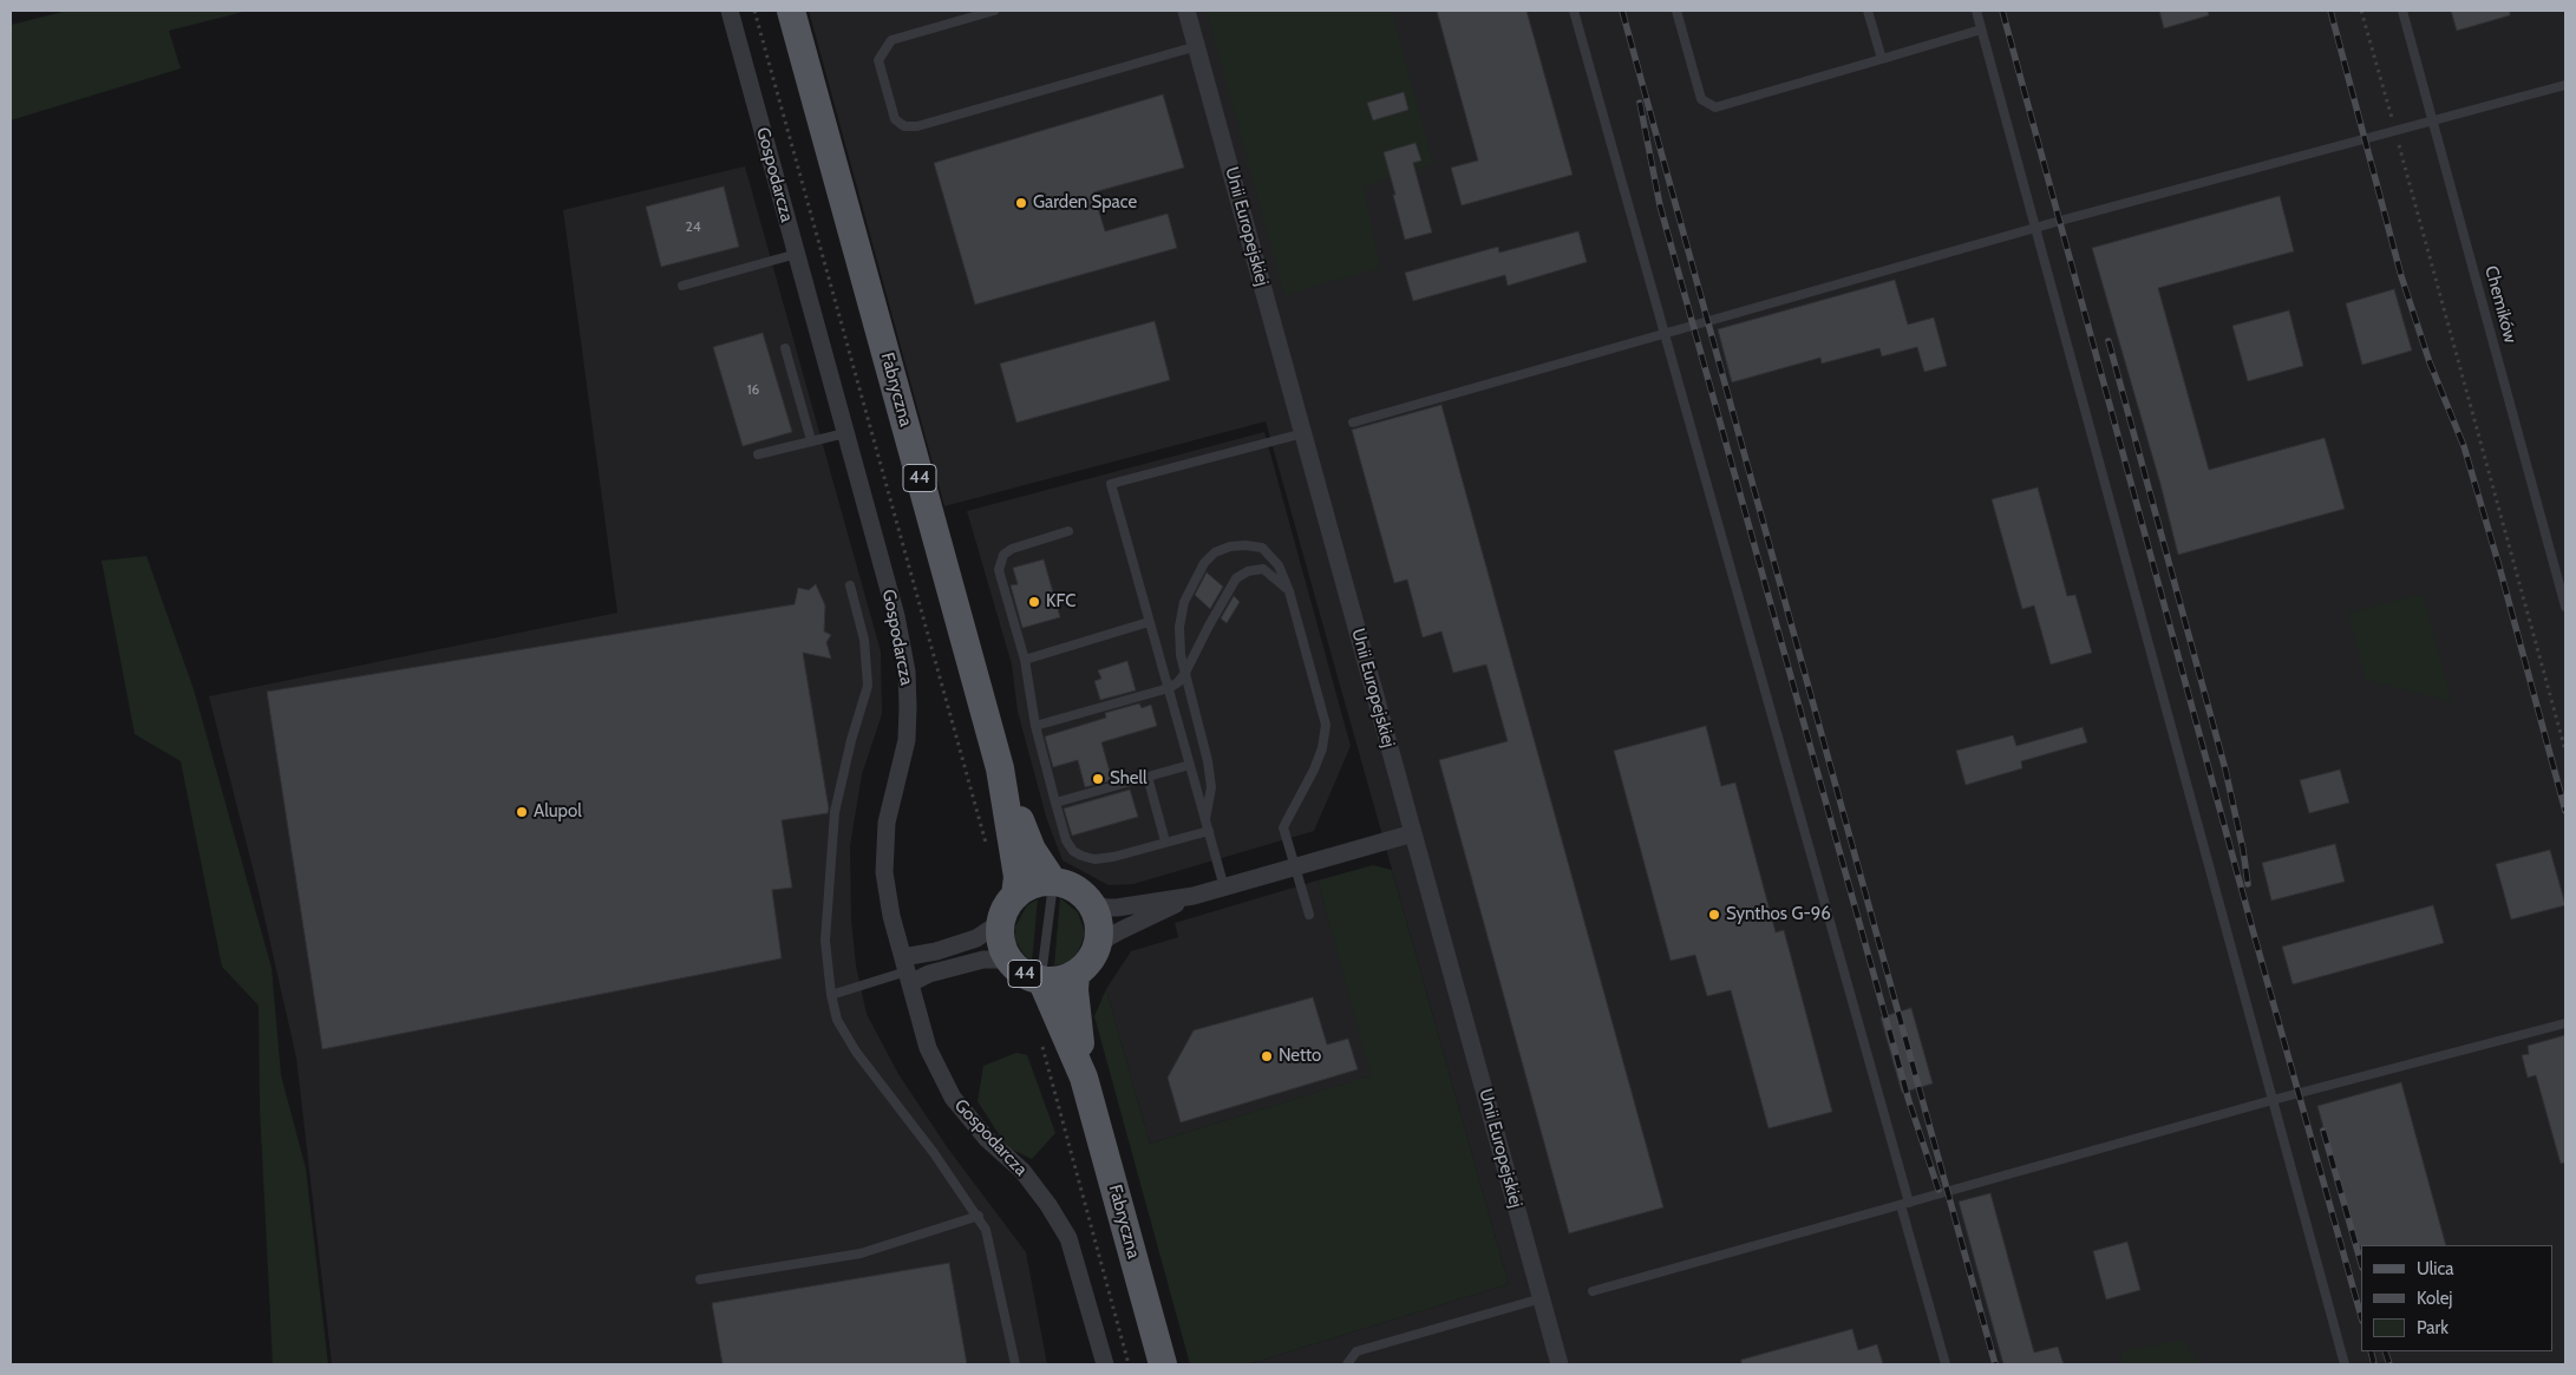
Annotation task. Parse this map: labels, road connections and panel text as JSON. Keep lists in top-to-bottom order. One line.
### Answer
{"streets":{"main road":["Fabryczna","44"],"street":["Gospodarcza","Unii Europejskiej"],"lane":["Chemików"]},"crossings":[["Fabryczna","44"]],"places":["Garden Space","KFC","Shell","Alupol","Synthos G-96","Netto"],"house_numbers":["24","16"],"legend":["Ulica","Kolej","Park"]}
